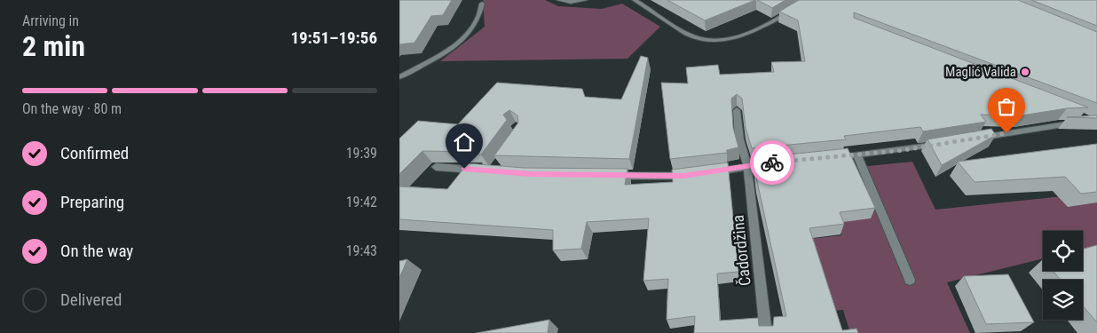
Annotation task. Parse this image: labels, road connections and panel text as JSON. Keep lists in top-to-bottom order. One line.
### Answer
{"streets":{"street":["Čadordžina"]},"places":["Maglić Valida"],"page":{"heading":["2 min","Arriving in","19:51–19:56"],"bar":"On the way · 80 m","list":[["Confirmed","19:39"],["Preparing","19:42"],["On the way","19:43"],"Delivered"]}}
